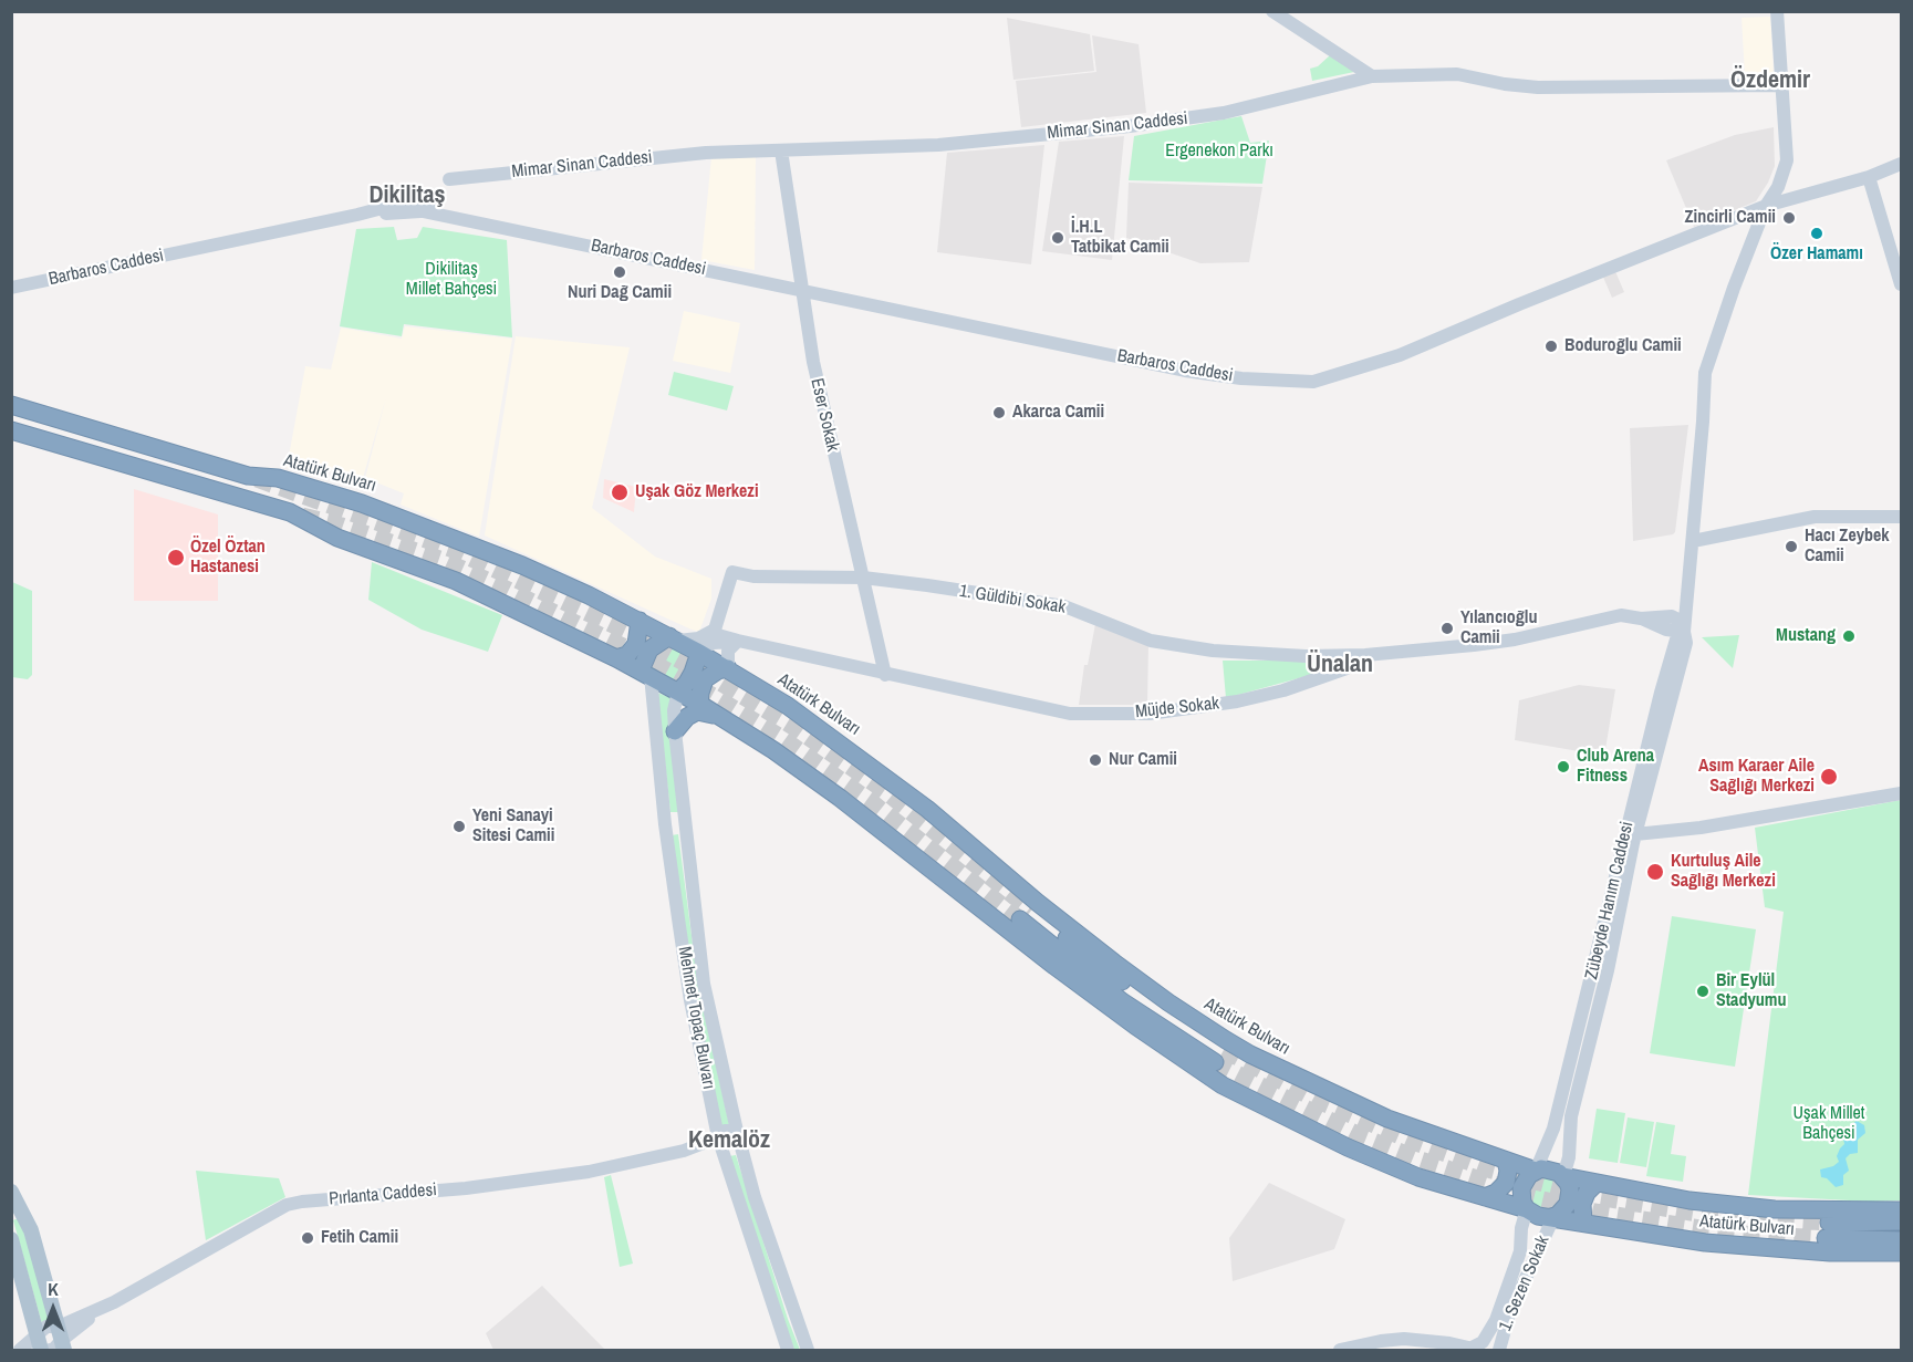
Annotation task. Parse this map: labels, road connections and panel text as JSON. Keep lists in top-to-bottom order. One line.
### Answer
{"streets":{"highway":["Atatürk Bulvarı"],"street":["Mimar Sinan Caddesi","Barbaros Caddesi","Eser Sokak","1. Güldibi Sokak","Müjde Sokak","Zübeyde Hanım Caddesi","Mehmet Topaç Bulvarı","Pırlanta Caddesi","1. Sezen Sokak"]},"crossings":[["Mimar Sinan Caddesi","Eser Sokak"],["Mimar Sinan Caddesi","Zübeyde Hanım Caddesi"],["Barbaros Caddesi","Eser Sokak"],["Barbaros Caddesi","Zübeyde Hanım Caddesi"],["Eser Sokak","1. Güldibi Sokak"],["Eser Sokak","Müjde Sokak"],["Atatürk Bulvarı","Zübeyde Hanım Caddesi"],["Atatürk Bulvarı","Mehmet Topaç Bulvarı"],["Atatürk Bulvarı","1. Sezen Sokak"],["1. Güldibi Sokak","Müjde Sokak"],["Müjde Sokak","Zübeyde Hanım Caddesi"],["Zübeyde Hanım Caddesi","1. Sezen Sokak"],["Mehmet Topaç Bulvarı","Pırlanta Caddesi"]],"districts":["Özdemir","Dikilitaş","Ünalan","Kemalöz"],"parks":["Ergenekon Parkı","Dikilitaş Millet Bahçesi","Uşak Millet Bahçesi"],"places":["Zincirli Camii","Özer Hamamı","İ.H.L Tatbikat Camii","Nuri Dağ Camii","Boduroğlu Camii","Akarca Camii","Uşak Göz Merkezi","Hacı Zeybek Camii","Özel Öztan Hastanesi","Yılancıoğlu Camii","Mustang","Nur Camii","Club Arena Fitness","Asım Karaer Aile Sağlığı Merkezi","Yeni Sanayi Sitesi Camii","Kurtuluş Aile Sağlığı Merkezi","Bir Eylül Stadyumu","Fetih Camii"],"north":"top"}
